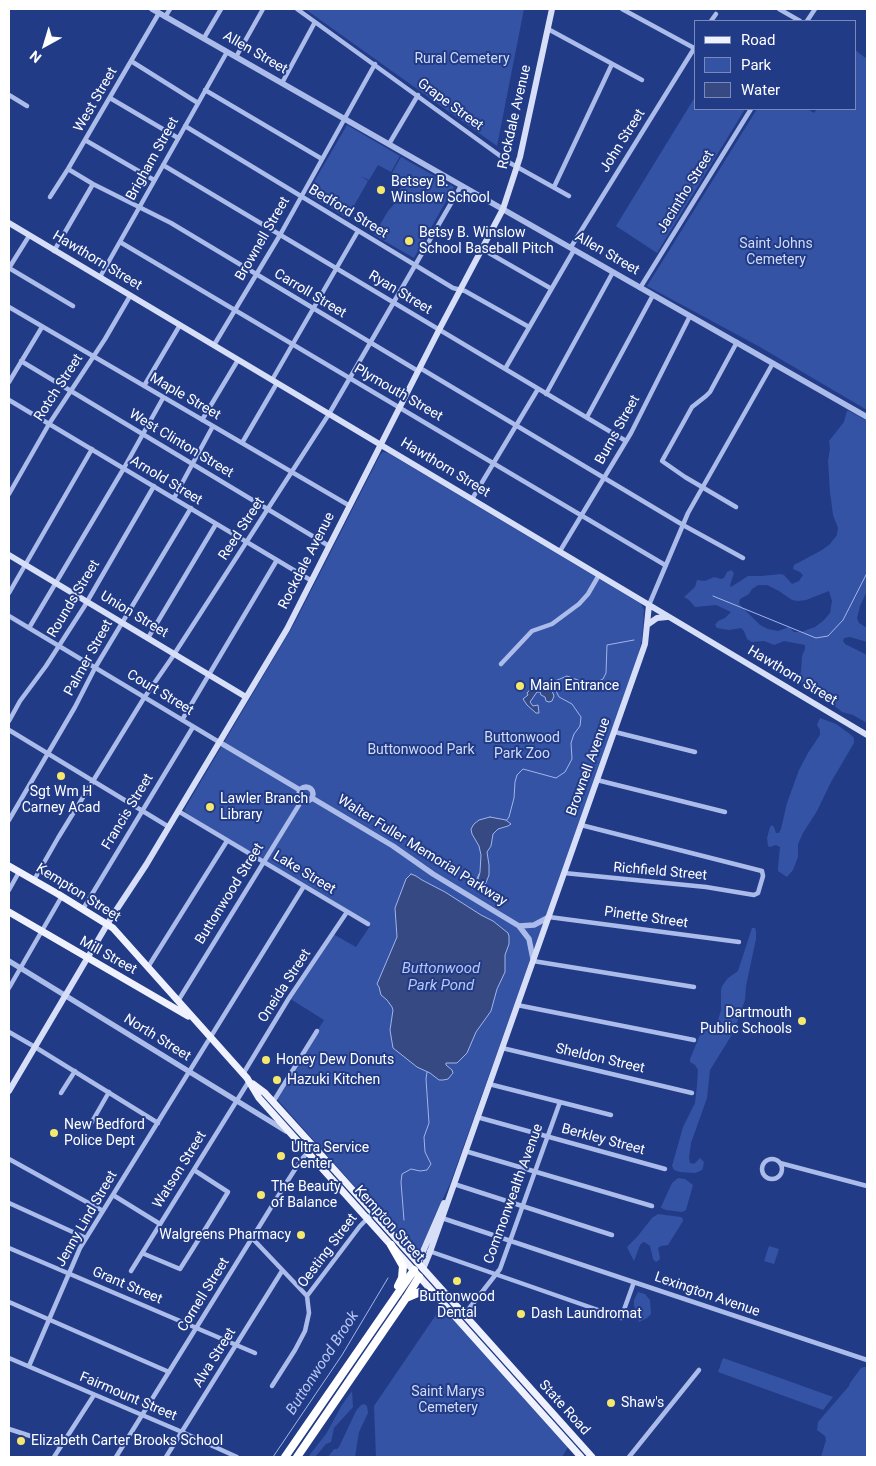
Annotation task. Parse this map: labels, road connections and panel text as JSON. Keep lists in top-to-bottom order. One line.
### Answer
{"streets":{"main road":["Rockdale Avenue","Hawthorn Street","Union Street","Brownell Avenue","Kempton Street","Mill Street","State Road"],"street":["Allen Street","West Street","Grape Street","John Street","Brigham Street","Jacintho Street","Bedford Street","Brownell Street","Ryan Street","Carroll Street","Rotch Street","Plymouth Street","Maple Street","Burns Street","West Clinton Street","Arnold Street","Reed Street","Rounds Street","Palmer Street","Court Street","Francis Street","Walter Fuller Memorial Parkway","Richfield Street","Lake Street","Buttonwood Street","Pinette Street","Oneida Street","North Street","Sheldon Street","Berkley Street","Watson Street","Commonwealth Avenue","Jenny Lind Street","Oesting Street","Grant Street","Cornell Street","Lexington Avenue","Alva Street","Fairmount Street"]},"crossings":[["Allen Street","West Street"],["Allen Street","Rockdale Avenue"],["Allen Street","John Street"],["Allen Street","Brigham Street"],["Allen Street","Jacintho Street"],["Allen Street","Brownell Street"],["Allen Street","Burns Street"],["Allen Street","Reed Street"],["Allen Street","Brownell Avenue"],["West Street","Carroll Street"],["Grape Street","Rockdale Avenue"],["Grape Street","Brownell Street"],["Rockdale Avenue","Bedford Street"],["Rockdale Avenue","Hawthorn Street"],["Rockdale Avenue","Ryan Street"],["Rockdale Avenue","Carroll Street"],["Rockdale Avenue","Plymouth Street"],["Rockdale Avenue","Maple Street"],["Rockdale Avenue","West Clinton Street"],["Rockdale Avenue","Arnold Street"],["Rockdale Avenue","Union Street"],["Rockdale Avenue","Court Street"],["Rockdale Avenue","Lake Street"],["Rockdale Avenue","Kempton Street"],["Rockdale Avenue","Mill Street"],["Rockdale Avenue","North Street"],["John Street","Bedford Street"],["John Street","Ryan Street"],["Brigham Street","Bedford Street"],["Brigham Street","Hawthorn Street"],["Brigham Street","Ryan Street"],["Brigham Street","Carroll Street"],["Brigham Street","Plymouth Street"],["Bedford Street","Brownell Street"],["Bedford Street","Reed Street"],["Brownell Street","Hawthorn Street"],["Brownell Street","Ryan Street"],["Brownell Street","Carroll Street"],["Brownell Street","Plymouth Street"],["Hawthorn Street","Rotch Street"],["Hawthorn Street","Burns Street"],["Hawthorn Street","Reed Street"],["Hawthorn Street","Brownell Avenue"],["Ryan Street","Burns Street"],["Ryan Street","Reed Street"],["Carroll Street","Burns Street"],["Carroll Street","Reed Street"],["Carroll Street","Brownell Avenue"],["Rotch Street","Maple Street"],["Rotch Street","West Clinton Street"],["Rotch Street","Arnold Street"],["Plymouth Street","Burns Street"],["Plymouth Street","Reed Street"],["Plymouth Street","Brownell Avenue"],["Maple Street","Reed Street"],["West Clinton Street","Reed Street"],["Arnold Street","Reed Street"],["Arnold Street","Rounds Street"],["Arnold Street","Palmer Street"],["Reed Street","Union Street"],["Reed Street","Court Street"],["Reed Street","Kempton Street"],["Rounds Street","Union Street"],["Rounds Street","Court Street"],["Union Street","Palmer Street"],["Palmer Street","Court Street"],["Court Street","Francis Street"],["Court Street","Walter Fuller Memorial Parkway"],["Court Street","Buttonwood Street"],["Brownell Avenue","Richfield Street"],["Brownell Avenue","Kempton Street"],["Brownell Avenue","Pinette Street"],["Brownell Avenue","Sheldon Street"],["Brownell Avenue","Berkley Street"],["Brownell Avenue","Lexington Avenue"],["Francis Street","Kempton Street"],["Walter Fuller Memorial Parkway","Buttonwood Street"],["Lake Street","Buttonwood Street"],["Lake Street","Oneida Street"],["Lake Street","Jenny Lind Street"],["Kempton Street","Buttonwood Street"],["Kempton Street","Mill Street"],["Kempton Street","Oneida Street"],["Kempton Street","North Street"],["Kempton Street","Watson Street"],["Kempton Street","Commonwealth Avenue"],["Kempton Street","Jenny Lind Street"],["Kempton Street","Oesting Street"],["Kempton Street","Cornell Street"],["Kempton Street","State Road"],["North Street","Watson Street"],["North Street","Jenny Lind Street"],["Berkley Street","Commonwealth Avenue"],["Commonwealth Avenue","Lexington Avenue"],["Jenny Lind Street","Grant Street"],["Jenny Lind Street","Fairmount Street"],["Grant Street","Cornell Street"],["Grant Street","Alva Street"],["Cornell Street","Fairmount Street"],["Alva Street","Fairmount Street"]],"water":["Buttonwood Park Pond","Buttonwood Brook"],"parks":["Rural Cemetery","Saint Johns Cemetery","Buttonwood Park Zoo","Buttonwood Park","Saint Marys Cemetery"],"places":["Betsey B. Winslow School","Betsy B. Winslow School Baseball Pitch","Main Entrance","Sgt Wm H Carney Acad","Lawler Branch Library","Dartmouth Public Schools","Honey Dew Donuts","Hazuki Kitchen","New Bedford Police Dept","Ultra Service Center","The Beauty of Balance","Walgreens Pharmacy","Buttonwood Dental","Dash Laundromat","Shaw's","Elizabeth Carter Brooks School"],"legend":["Road","Park","Water"],"north":"bottom left"}
